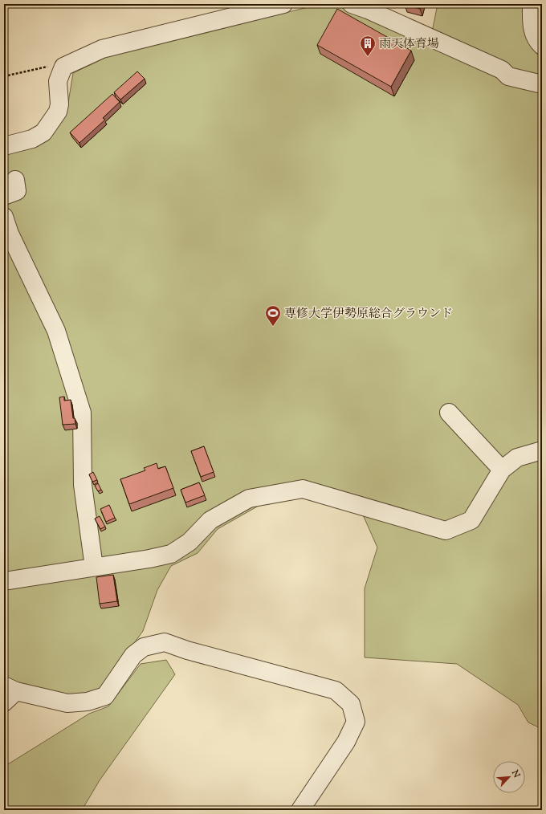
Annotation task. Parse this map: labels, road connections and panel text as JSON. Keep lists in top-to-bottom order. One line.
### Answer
{"places":{"building":["雨天体育場"],"sports":["専修大学伊勢原総合グラウンド"]},"north":"top right"}
